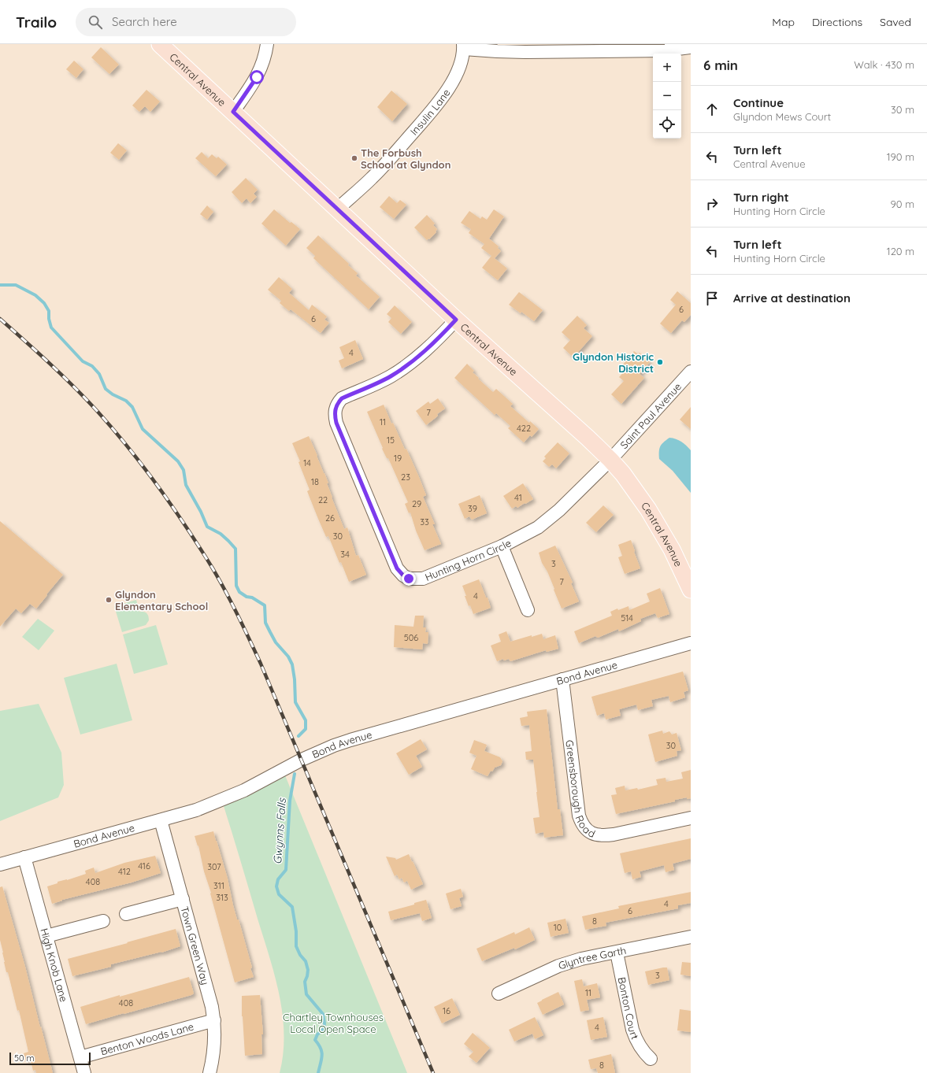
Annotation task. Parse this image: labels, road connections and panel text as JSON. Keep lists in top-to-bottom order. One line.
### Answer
{"streets":{"main road":["Central Avenue"],"street":["Insulin Lane","Saint Paul Avenue","Hunting Horn Circle","Bond Avenue","Greensborough Road","Town Green Way","Glyntree Garth","High Knob Lane","Bonton Court","Benton Woods Lane"]},"crossings":[["Central Avenue","Insulin Lane"],["Central Avenue","Saint Paul Avenue"],["Central Avenue","Hunting Horn Circle"],["Saint Paul Avenue","Hunting Horn Circle"],["Bond Avenue","Greensborough Road"],["Bond Avenue","Town Green Way"],["Bond Avenue","High Knob Lane"],["Town Green Way","Benton Woods Lane"],["Glyntree Garth","Bonton Court"],["High Knob Lane","Benton Woods Lane"]],"water":["Gwynns Falls"],"parks":["Chartley Townhouses Local Open Space"],"places":["The Forbush School at Glyndon","Glyndon Historic District","Glyndon Elementary School"],"house_numbers":["6","6","4","7","11","422","15","19","14","23","18","41","22","29","39","26","33","30","34","3","7","4","514","506","30","416","307","412","408","311","313","4","6","8","10","3","11","408","16","4","8"],"scale_bar":"50 m","page":{"header":"Trailo","search":"Search here","nav":["Map","Directions","Saved"],"heading":["6 min","Walk · 430 m"],"map_buttons":["+","−"],"list":[["Continue","Glyndon Mews Court","30 m"],["Turn left","Central Avenue","190 m"],["Turn right","Hunting Horn Circle","90 m"],["Turn left","Hunting Horn Circle","120 m"],"Arrive at destination"],"scale":"50 m"}}
